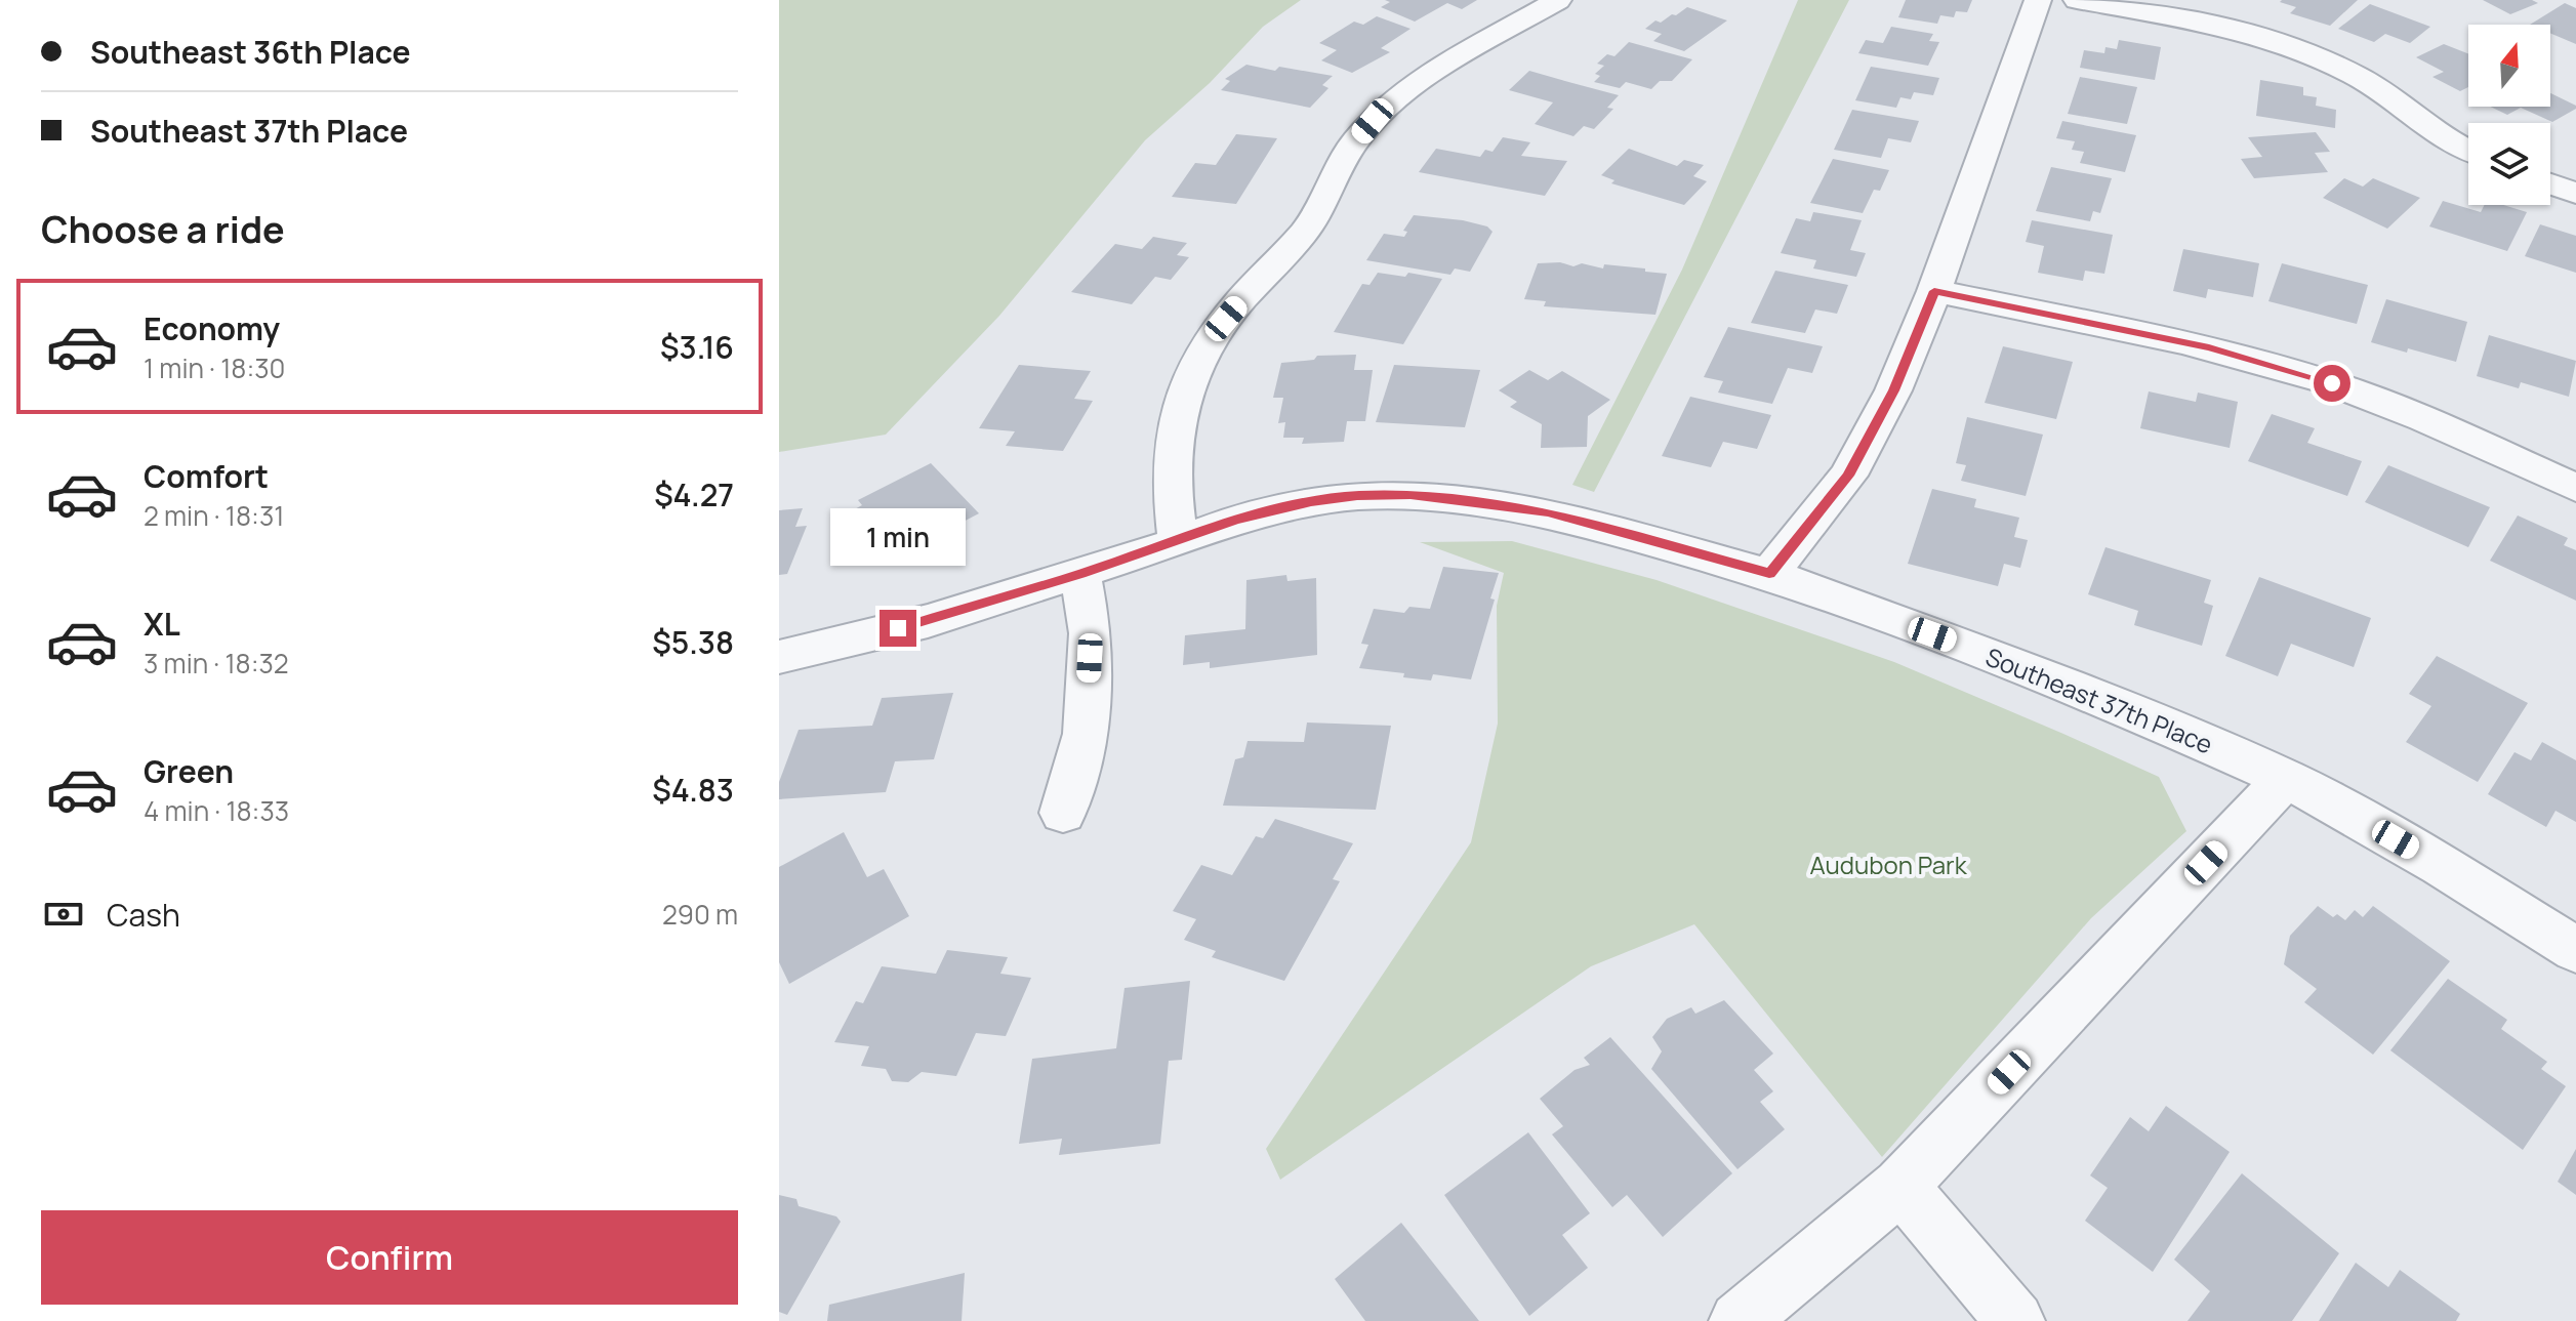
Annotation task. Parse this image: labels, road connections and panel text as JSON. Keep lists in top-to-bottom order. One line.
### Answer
{"streets":{"street":["Southeast 37th Place"]},"parks":["Audubon Park"],"north":"top","page":{"banner":["Southeast 36th Place","Southeast 37th Place"],"heading":"Choose a ride","list":[{"name":"Economy","note":"1 min · 18:30","value":"$3.16"},{"name":"Comfort","note":"2 min · 18:31","value":"$4.27"},{"name":"XL","note":"3 min · 18:32","value":"$5.38"},{"name":"Green","note":"4 min · 18:33","value":"$4.83"}],"bubble":"1 min","pay":["Cash","290 m"],"buttons":"Confirm"}}
